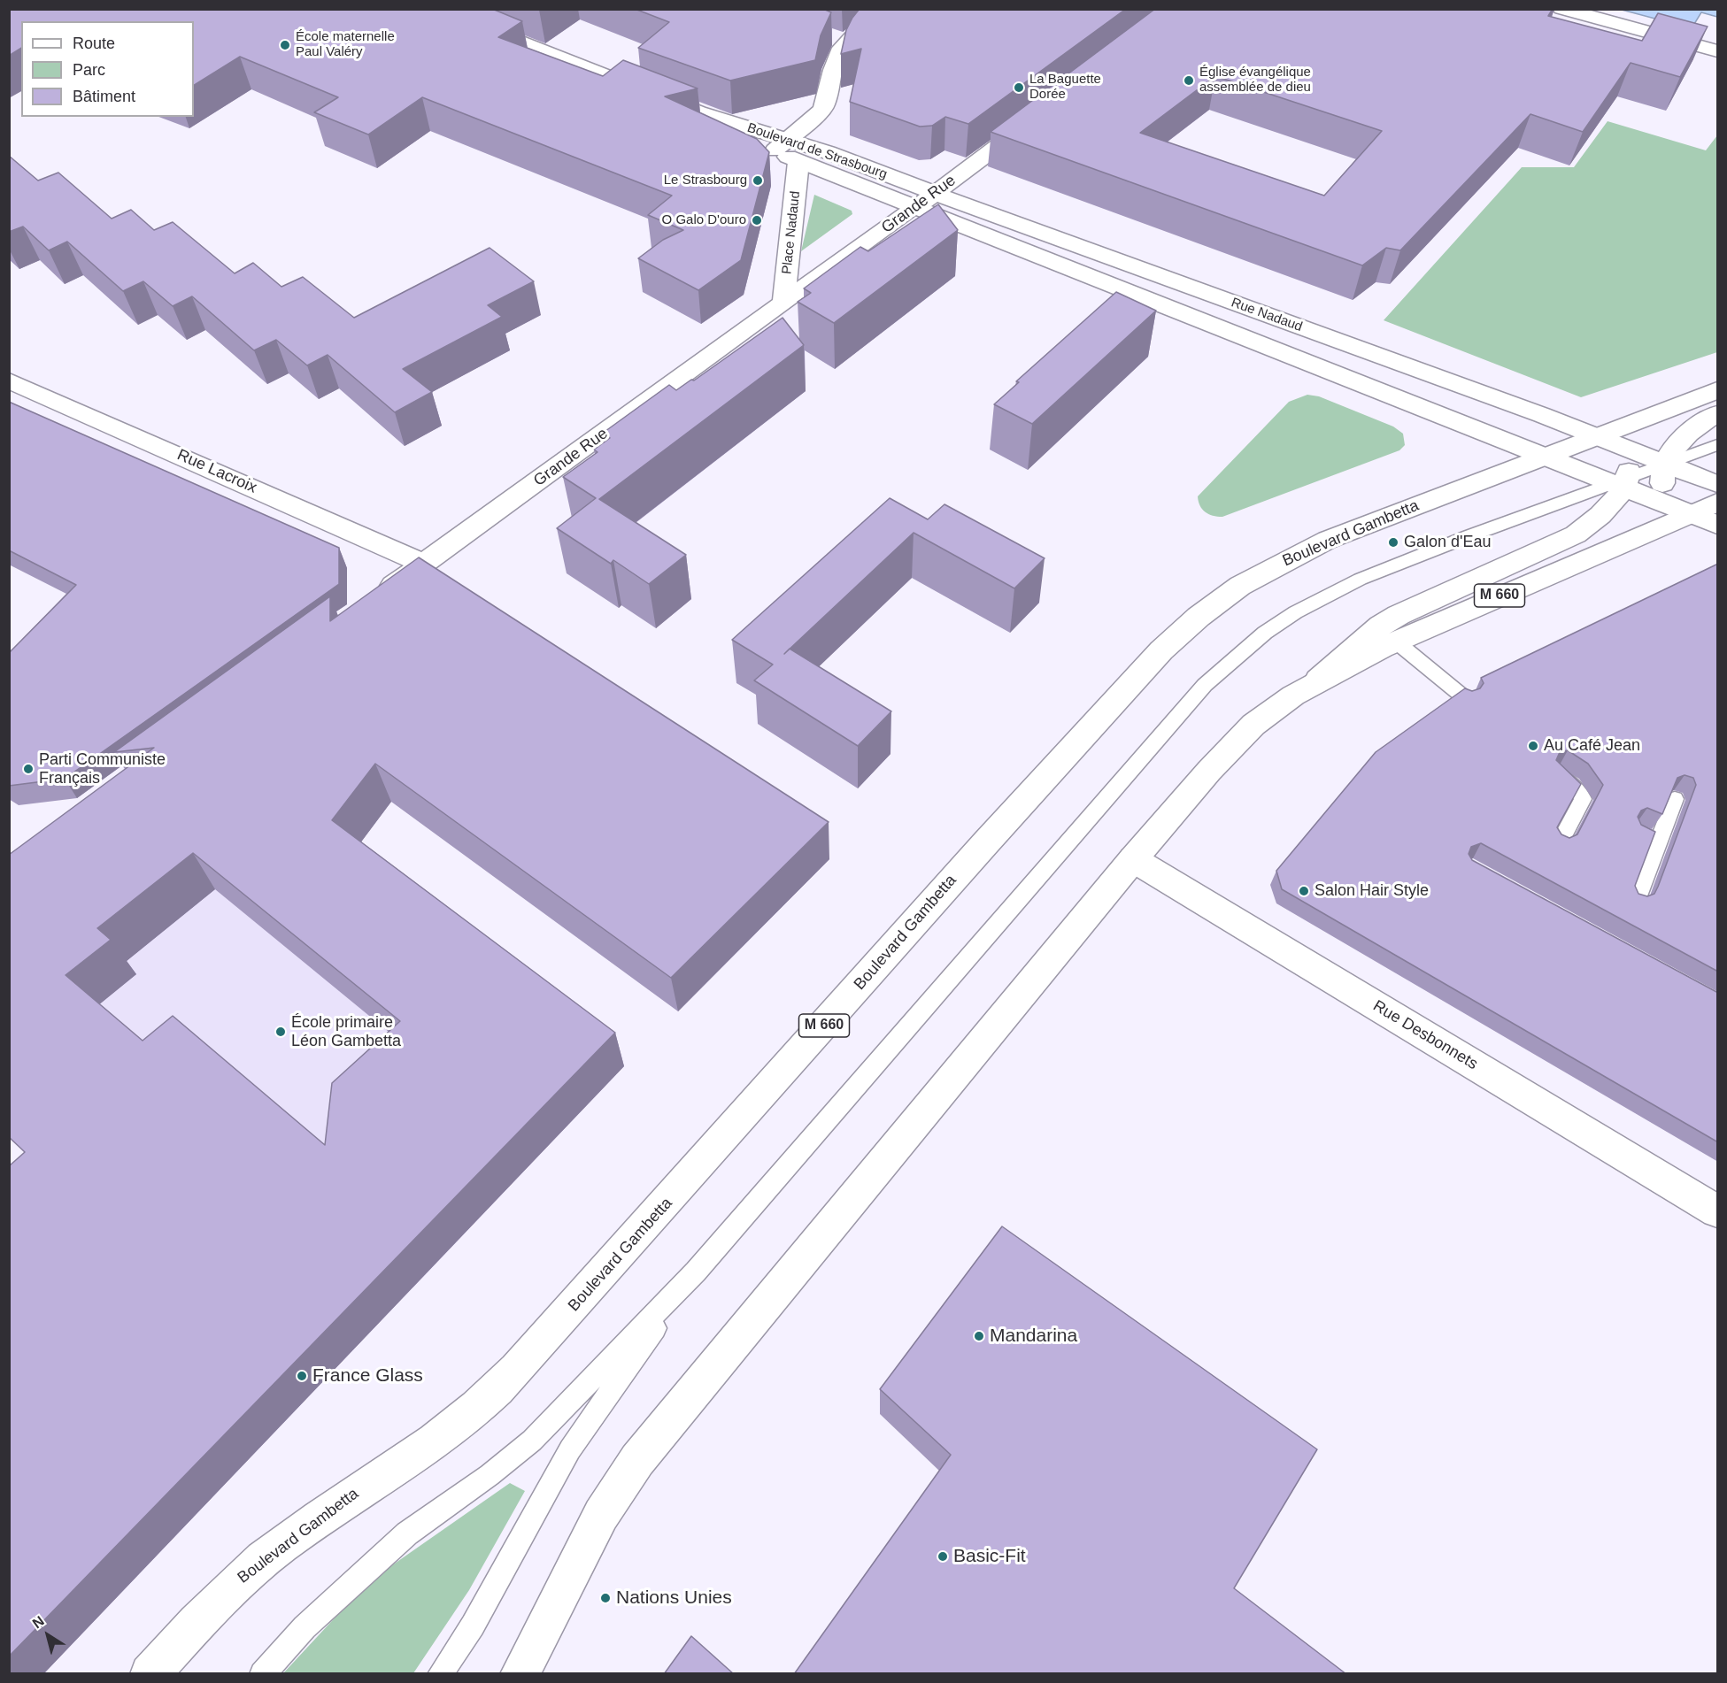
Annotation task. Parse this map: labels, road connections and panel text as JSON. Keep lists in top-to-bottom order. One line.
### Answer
{"streets":{"main road":["Boulevard de Strasbourg","Grande Rue","Place Nadaud","Rue Nadaud","Rue Lacroix","Boulevard Gambetta","M 660","Rue Desbonnets"]},"crossings":[["Boulevard de Strasbourg","Grande Rue"],["Boulevard de Strasbourg","Place Nadaud"],["Boulevard de Strasbourg","Rue Nadaud"],["Grande Rue","Place Nadaud"],["Grande Rue","Rue Nadaud"],["Grande Rue","Rue Lacroix"],["Rue Nadaud","Boulevard Gambetta"],["Rue Nadaud","M 660"],["M 660","Rue Desbonnets"]],"places":["École maternelle Paul Valéry","Église évangélique assemblée de dieu","La Baguette Dorée","Le Strasbourg","O Galo D'ouro","Galon d'Eau","Au Café Jean","Parti Communiste Français","Salon Hair Style","École primaire Léon Gambetta","Mandarina","France Glass","Basic-Fit","Nations Unies"],"legend":["Route","Parc","Bâtiment"],"north":"top left"}
